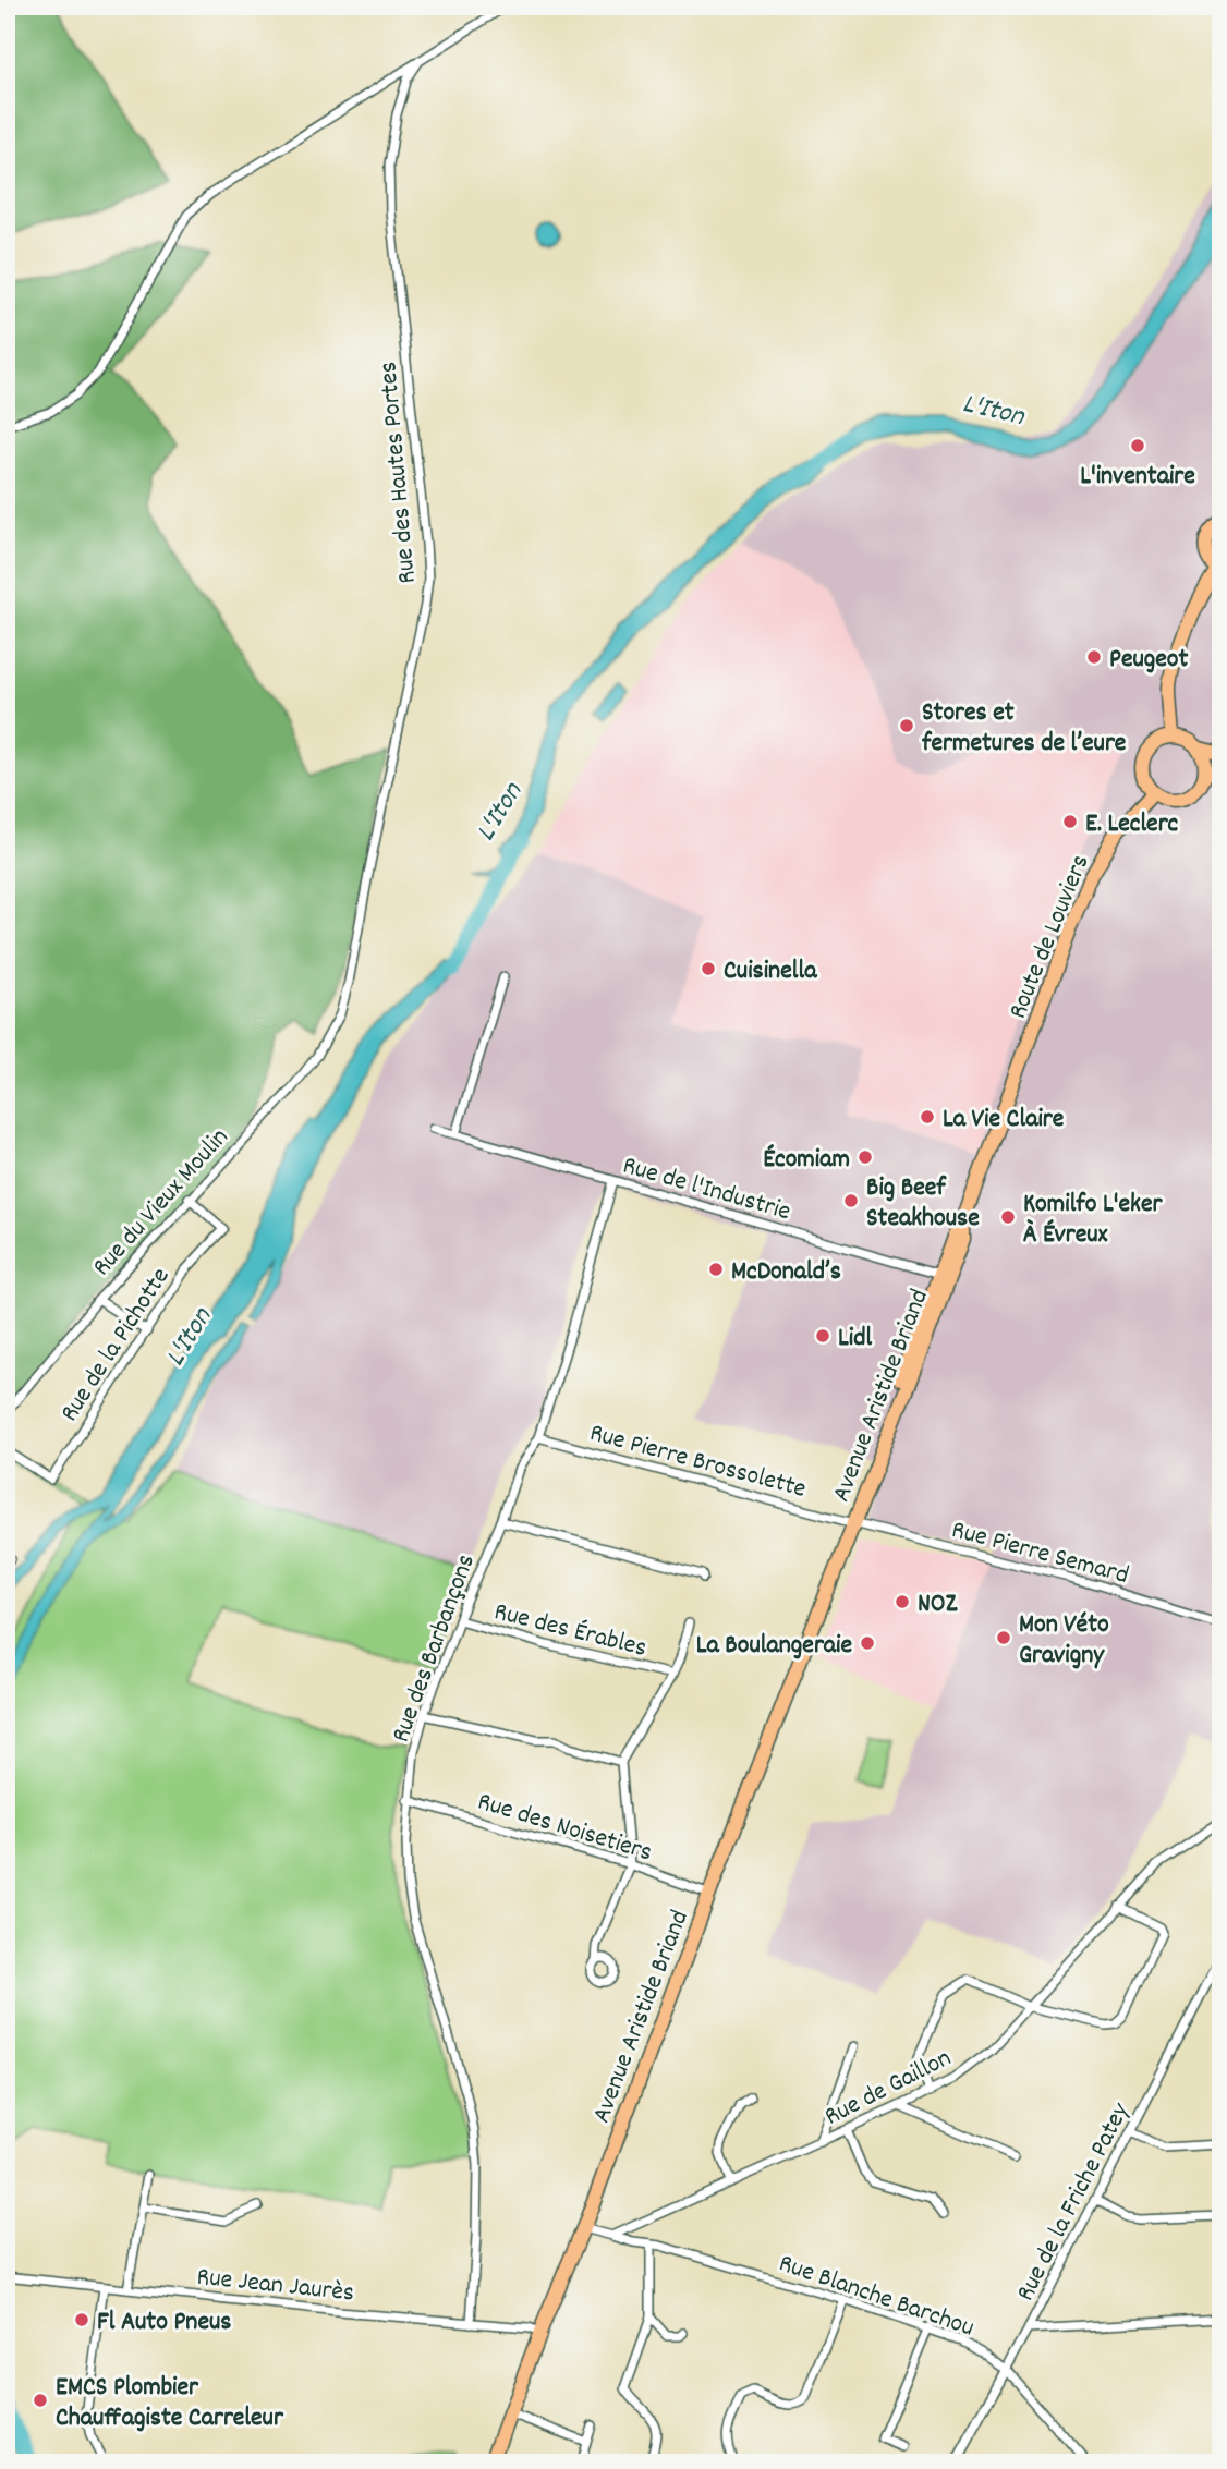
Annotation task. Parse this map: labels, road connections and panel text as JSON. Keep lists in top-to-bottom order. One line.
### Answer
{"streets":{"main road":["Route de Louviers","Avenue Aristide Briand"],"street":["Rue des Hautes Portes","Rue de l'Industrie","Rue du Vieux Moulin","Rue de la Pichotte","Rue Pierre Brossolette","Rue Pierre Semard","Rue des Érables","Rue des Barbançons","Rue des Noisetiers","Rue de Gaillon","Rue de la Friche Patey","Rue Jean Jaurès","Rue Blanche Barchou"]},"crossings":[["Rue des Hautes Portes","Rue du Vieux Moulin"],["Route de Louviers","Avenue Aristide Briand"],["Rue de l'Industrie","Avenue Aristide Briand"],["Rue de l'Industrie","Rue des Barbançons"],["Rue du Vieux Moulin","Rue de la Pichotte"],["Avenue Aristide Briand","Rue Pierre Brossolette"],["Avenue Aristide Briand","Rue Pierre Semard"],["Avenue Aristide Briand","Rue des Noisetiers"],["Avenue Aristide Briand","Rue Jean Jaurès"],["Rue Pierre Brossolette","Rue Pierre Semard"],["Rue Pierre Brossolette","Rue des Barbançons"],["Rue des Érables","Rue des Barbançons"],["Rue des Barbançons","Rue des Noisetiers"],["Rue des Barbançons","Rue Jean Jaurès"],["Rue de Gaillon","Rue Blanche Barchou"],["Rue de la Friche Patey","Rue Blanche Barchou"]],"water":["L'Iton"],"places":["L'inventaire","Peugeot","Stores et fermetures de l’eure","E. Leclerc","Cuisinella","La Vie Claire","Écomiam","Big Beef Steakhouse","Komilfo L'eker À Évreux","McDonald’s","Lidl","NOZ","Mon Véto Gravigny","La Boulangeraie","Fl Auto Pneus","EMCS Plombier Chauffagiste Carreleur"]}
